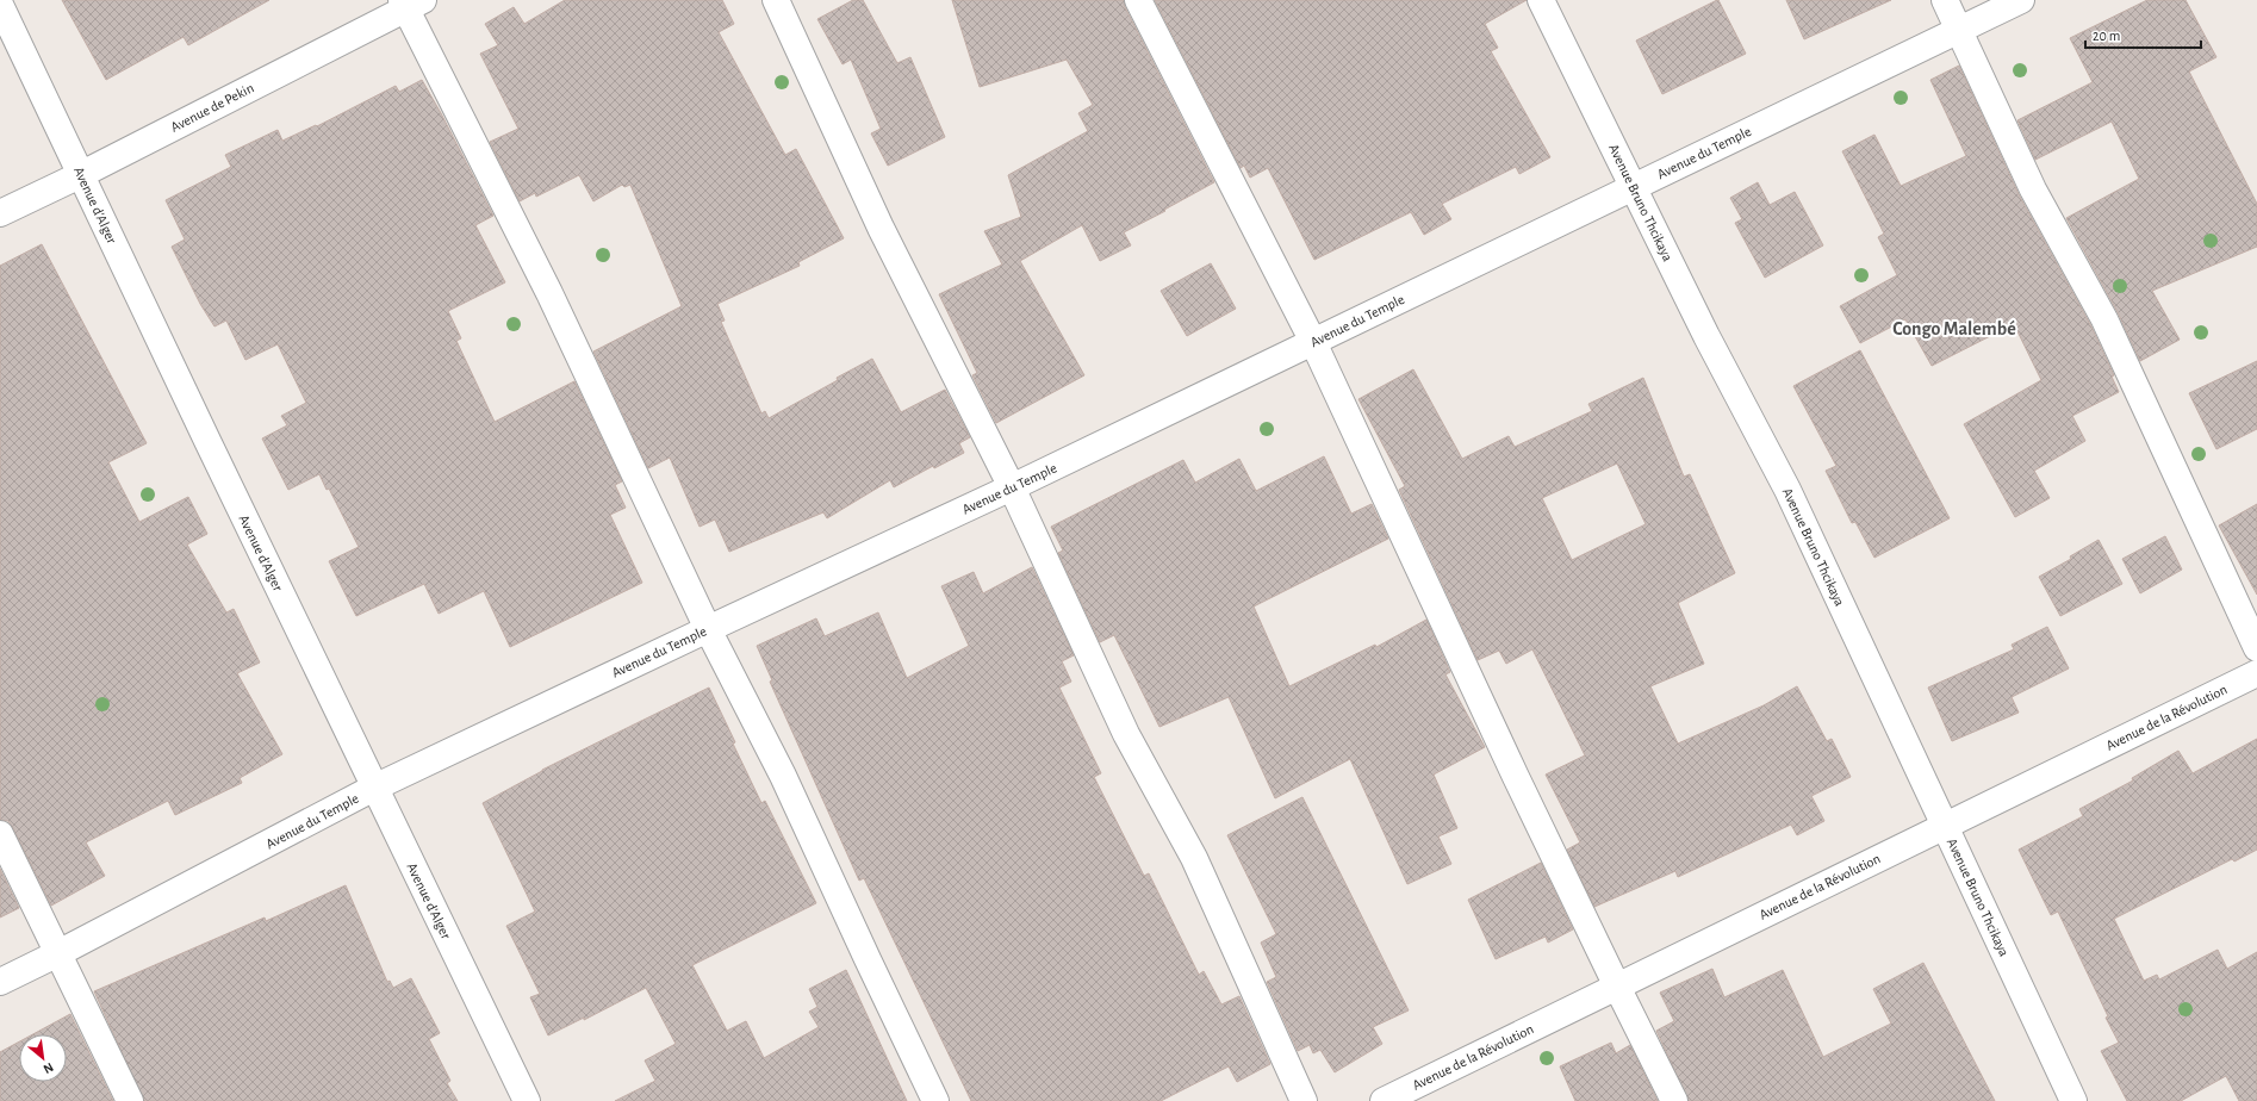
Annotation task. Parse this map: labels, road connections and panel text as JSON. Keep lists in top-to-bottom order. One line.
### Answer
{"streets":{"street":["Avenue de Pekin","Avenue du Temple","Avenue Bruno Thcikaya","Avenue d'Alger","Avenue de la Révolution"]},"crossings":[["Avenue de Pekin","Avenue d'Alger"],["Avenue du Temple","Avenue Bruno Thcikaya"],["Avenue du Temple","Avenue d'Alger"],["Avenue Bruno Thcikaya","Avenue de la Révolution"]],"districts":["Congo Malembé"],"scale_bar":"20 m","north":"bottom right"}
